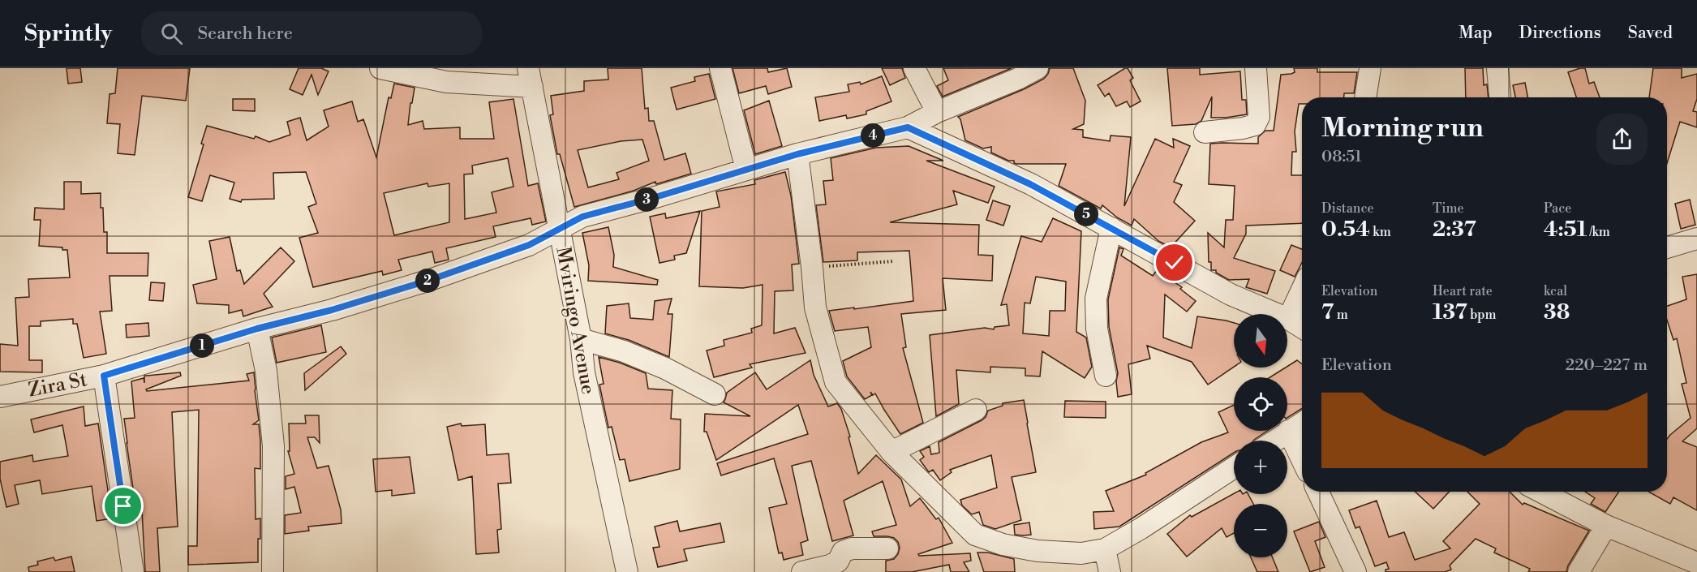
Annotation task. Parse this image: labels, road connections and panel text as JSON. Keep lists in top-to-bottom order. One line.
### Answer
{"streets":{"street":["Mviringo Avenue","Zira St"]},"crossings":[["Mviringo Avenue","Zira St"]],"north":"bottom","page":{"header":"Sprintly","search":"Search here","nav":["Map","Directions","Saved"],"heading":["Morning run","08:51"],"pins":["4","3","5","2","1"],"stats":[["Distance","0.54 km"],["Time","2:37"],["Pace","4:51 /km"],["Elevation","7 m"],["Heart rate","137 bpm"],["kcal","38"]],"map_buttons":["+","−"],"chart":["Elevation","220–227 m"]}}
